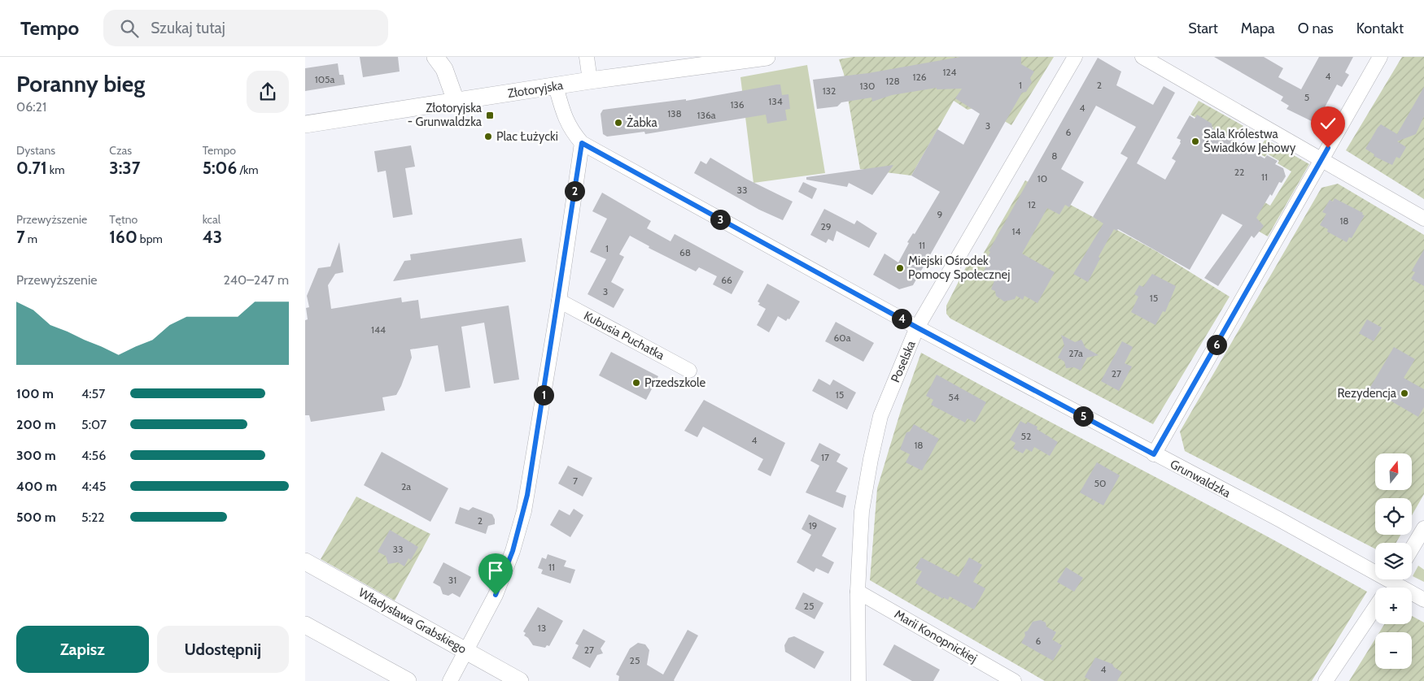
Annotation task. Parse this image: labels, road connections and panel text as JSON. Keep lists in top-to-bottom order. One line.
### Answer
{"streets":{"street":["Złotoryjska","Kubusia Puchatka","Poselska","Grunwaldzka","Władysława Grabskiego","Marii Konopnickiej"]},"crossings":[["Złotoryjska","Grunwaldzka"],["Poselska","Grunwaldzka"],["Poselska","Marii Konopnickiej"]],"places":{"transit":["Złotoryjska - Grunwaldzka"],"other":["Żabka","Plac Łużycki","Sala Królestwa Świadków Jehowy","Miejski Ośrodek Pomocy Społecznej","Przedszkole","Rezydencja"]},"house_numbers":["124","4","126","105a","128","1","2","130","132","5","134","136","4","138","136a","3","6","8","22","11","10","33","12","9","18","29","14","11","1","68","66","3","15","144","60a","27a","27","15","54","52","4","18","17","7","50","2a","2","19","33","11","31","25","13","6","27","25","4"],"north":"top","page":{"header":"Tempo","search":"Szukaj tutaj","nav":["Start","Mapa","O nas","Kontakt"],"heading":["Poranny bieg","06:21"],"stats":[["Dystans","0.71 km"],["Czas","3:37"],["Tempo","5:06 /km"],["Przewyższenie","7 m"],["Tętno","160 bpm"],["kcal","43"]],"pins":["2","3","4","6","1","5"],"chart":["Przewyższenie","240–247 m"],"list":[{"name":"100 m","note":"4:57"},{"name":"200 m","note":"5:07"},{"name":"300 m","note":"4:56"},{"name":"400 m","note":"4:45"},{"name":"500 m","note":"5:22"}],"map_buttons":["+","−"],"buttons":["Zapisz","Udostępnij"]}}
